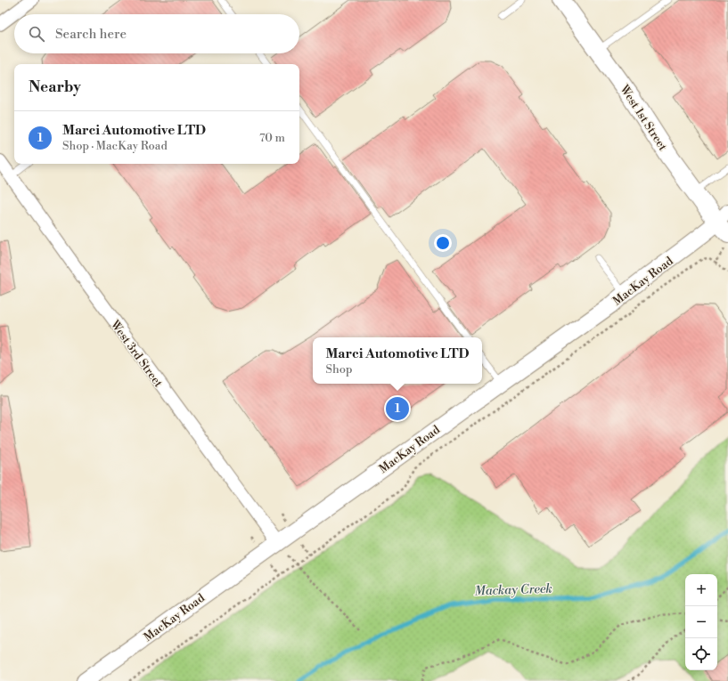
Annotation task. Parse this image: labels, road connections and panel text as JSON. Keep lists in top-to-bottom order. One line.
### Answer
{"streets":{"main road":["West 1st Street"],"street":["MacKay Road","West 3rd Street"]},"crossings":[["West 1st Street","MacKay Road"],["MacKay Road","West 3rd Street"]],"water":["Mackay Creek"],"page":{"search":"Search here","heading":"Nearby","list":[{"mark":"1","name":"Marci Automotive LTD","note":"Shop · MacKay Road","value":"70 m"}],"popup":["Marci Automotive LTD","Shop"],"pins":"1","map_buttons":["+","−"]}}
